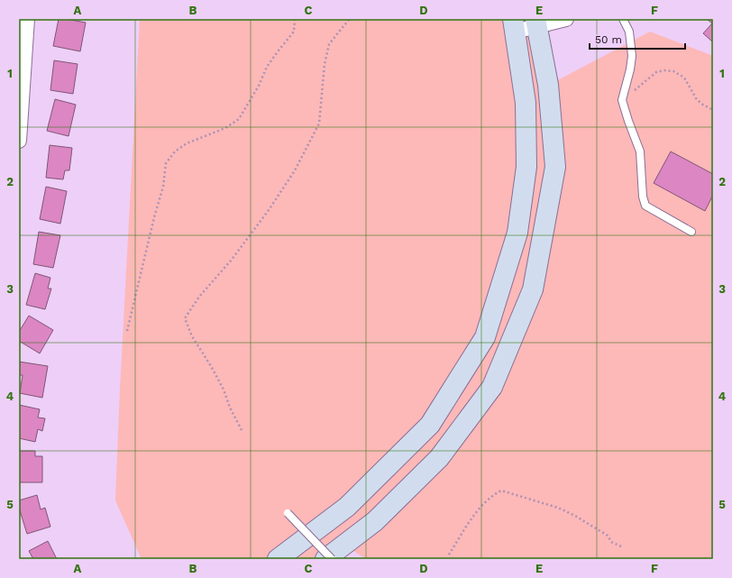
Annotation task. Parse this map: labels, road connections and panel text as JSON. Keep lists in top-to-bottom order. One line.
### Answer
{"scale_bar":"50 m","grid":{"columns":["A","B","C","D","E","F"],"rows":["1","2","3","4","5"]}}
